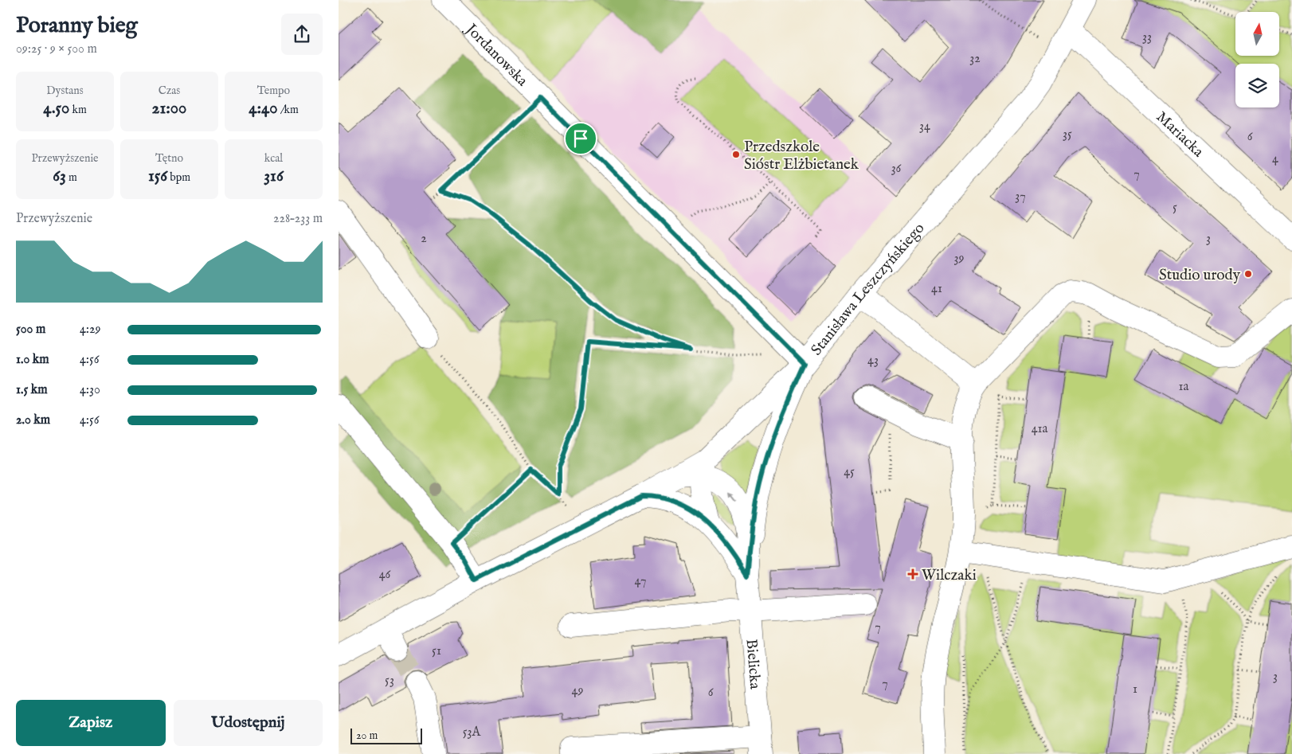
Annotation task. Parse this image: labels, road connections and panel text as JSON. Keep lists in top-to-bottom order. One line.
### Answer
{"streets":{"street":["Jordanowska","Mariacka","Stanisława Leszczyńskiego","Bielicka"]},"crossings":[["Jordanowska","Stanisława Leszczyńskiego"],["Mariacka","Stanisława Leszczyńskiego"],["Stanisława Leszczyńskiego","Bielicka"]],"places":{"other":["Przedszkole Sióstr Elżbietanek","Studio urody"],"health":["Wilczaki"]},"house_numbers":["33","32","34","35","6","4","36","7","37","5","2","3","39","41","43","1a","41a","45","46","47","7","51","3","53","7","1","49","6","53A"],"scale_bar":"20 m","north":"top","page":{"heading":["Poranny bieg","09:25 · 9 × 500 m"],"stats":[["Dystans","4.50 km"],["Czas","21:00"],["Tempo","4:40 /km"],["Przewyższenie","63 m"],["Tętno","156 bpm"],["kcal","316"]],"chart":["Przewyższenie","228–233 m"],"list":[{"name":"500 m","note":"4:29"},{"name":"1.0 km","note":"4:56"},{"name":"1.5 km","note":"4:30"},{"name":"2.0 km","note":"4:56"}],"buttons":["Zapisz","Udostępnij"],"scale":"20 m"}}
